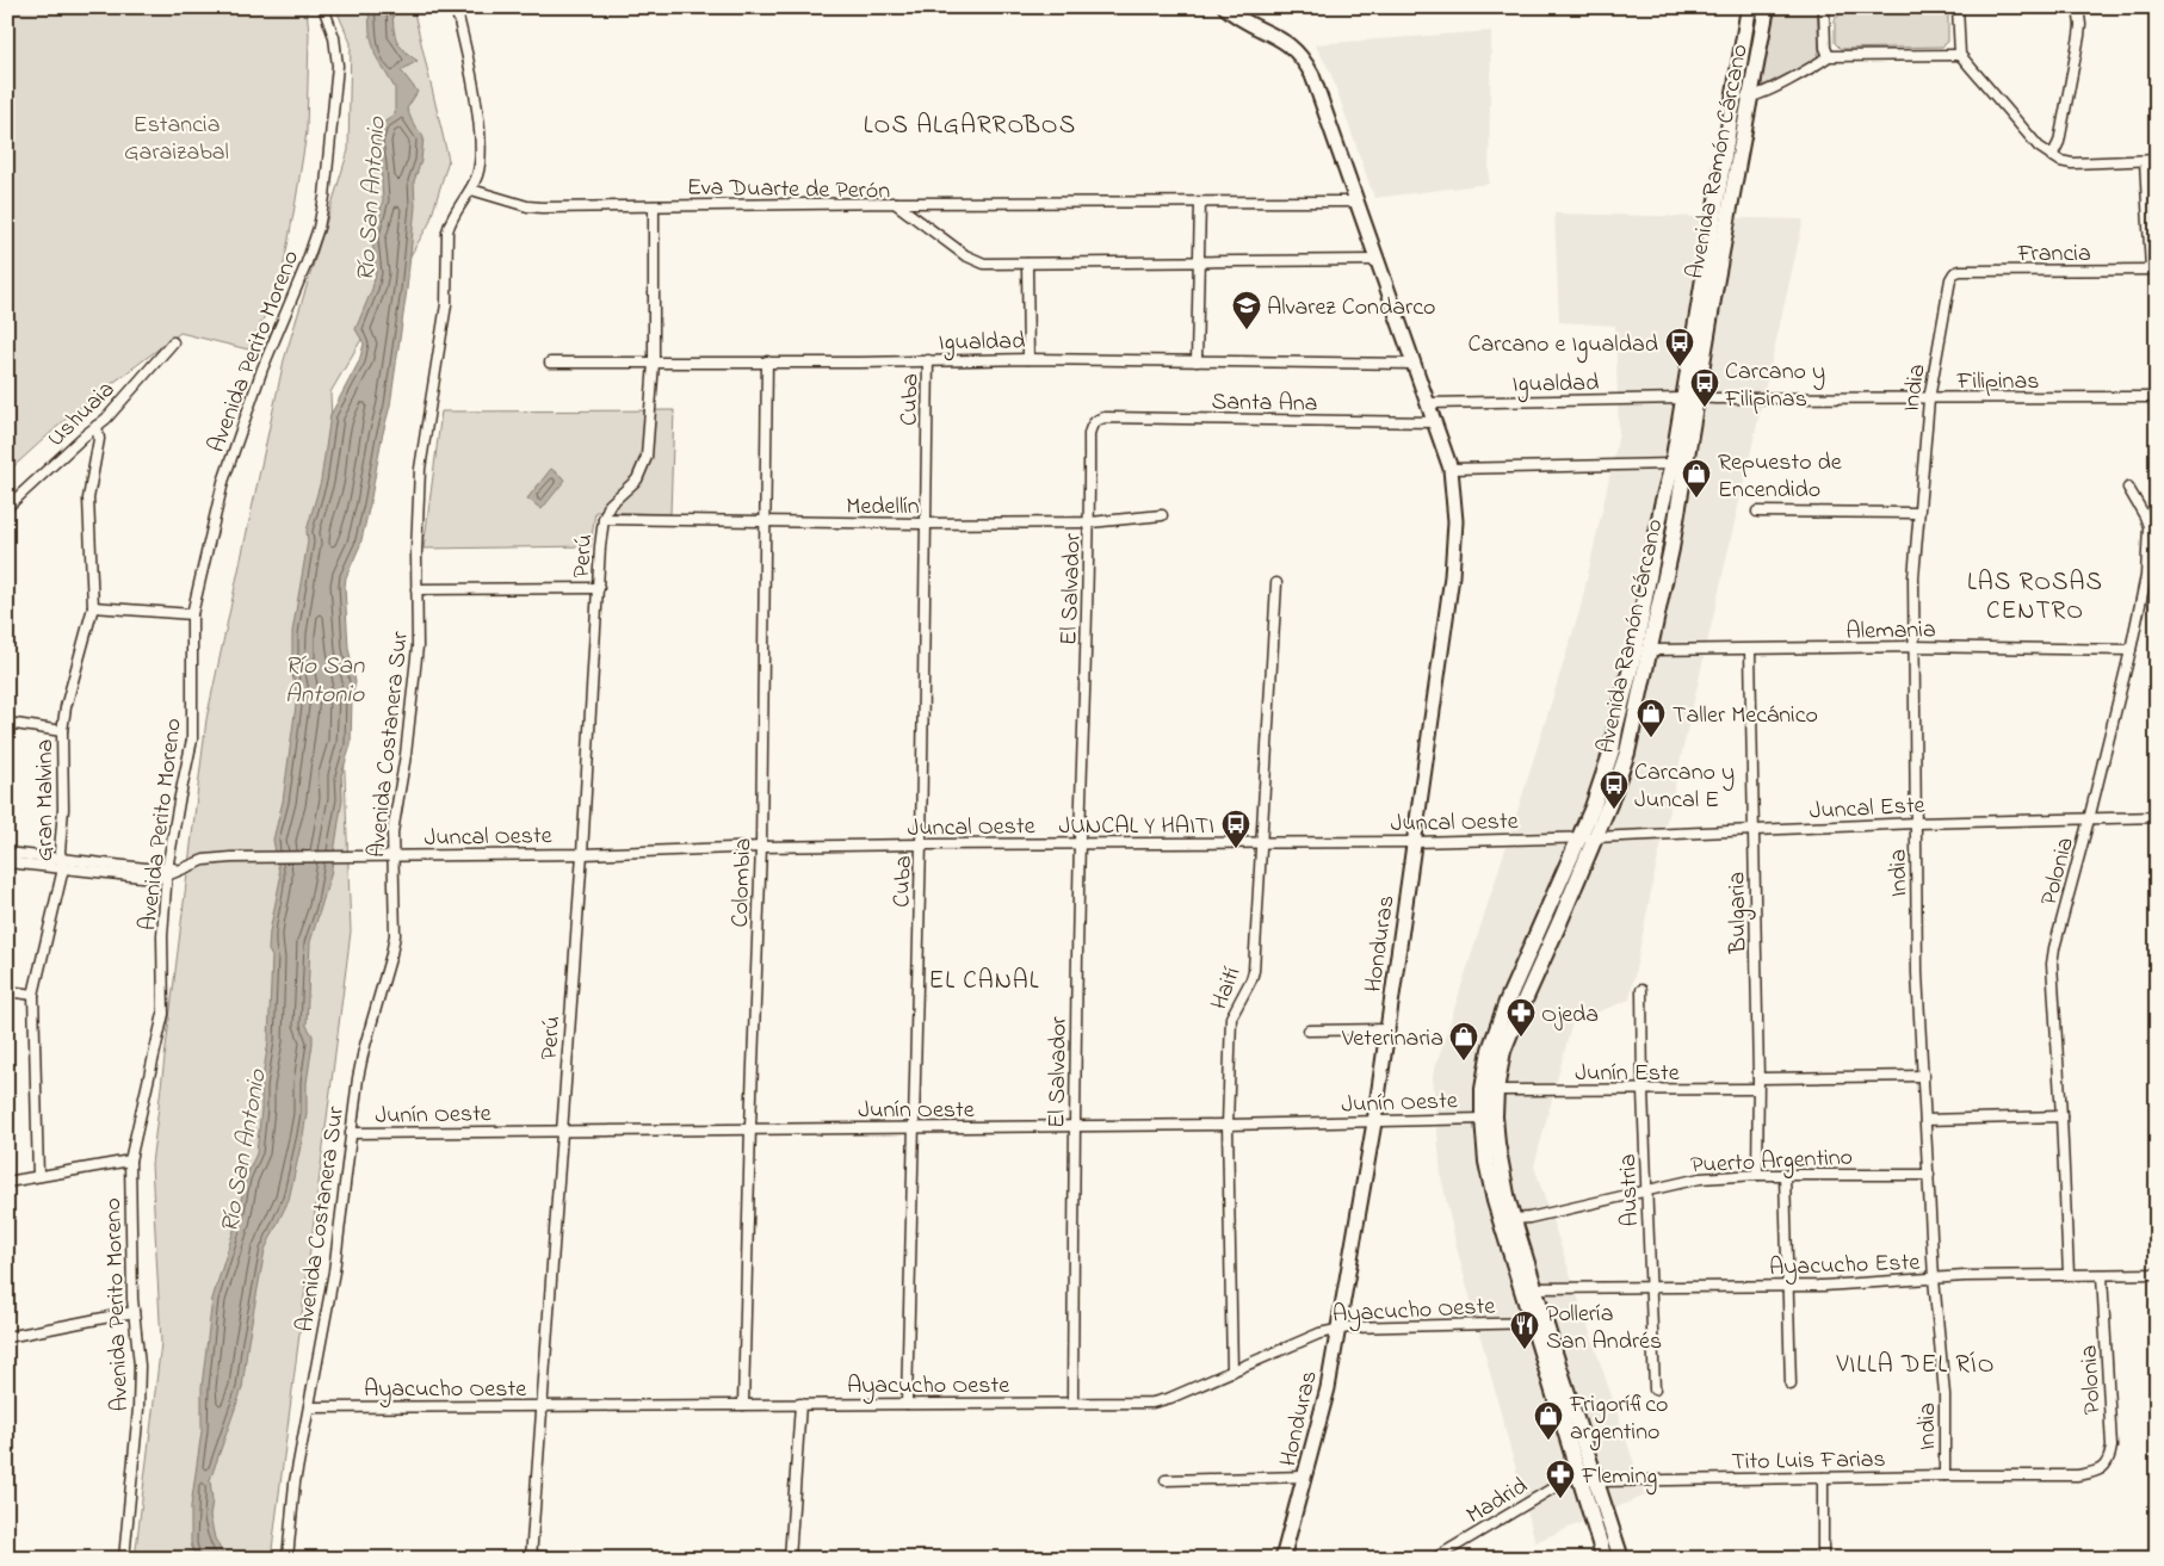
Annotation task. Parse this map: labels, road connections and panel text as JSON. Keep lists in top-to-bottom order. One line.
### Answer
{"streets":{"main road":["Avenida Ramón Cárcano","Honduras"],"street":["Eva Duarte de Perón","Francia","Igualdad","Avenida Perito Moreno","Filipinas","India","Cuba","Santa Ana","Ushuaia","Medellín","Perú","El Salvador","Alemania","Avenida Costanera Sur","Gran Malvina","Juncal Este","Juncal Oeste","Polonia","Colombia","Bulgaria","Haití","Junín Este","Junín Oeste","Puerto Argentino","Austria","Ayacucho Este","Ayacucho Oeste","Tito Luis Farias","Madrid"]},"crossings":[["Avenida Ramón Cárcano","Igualdad"],["Avenida Ramón Cárcano","Filipinas"],["Avenida Ramón Cárcano","Alemania"],["Avenida Ramón Cárcano","Juncal Este"],["Avenida Ramón Cárcano","Juncal Oeste"],["Avenida Ramón Cárcano","Junín Este"],["Avenida Ramón Cárcano","Junín Oeste"],["Avenida Ramón Cárcano","Puerto Argentino"],["Avenida Ramón Cárcano","Ayacucho Este"],["Avenida Ramón Cárcano","Ayacucho Oeste"],["Avenida Ramón Cárcano","Tito Luis Farias"],["Avenida Ramón Cárcano","Madrid"],["Eva Duarte de Perón","Avenida Costanera Sur"],["Eva Duarte de Perón","Honduras"],["Francia","India"],["Igualdad","Filipinas"],["Igualdad","Cuba"],["Igualdad","Colombia"],["Igualdad","Honduras"],["Avenida Perito Moreno","Juncal Oeste"],["Filipinas","India"],["India","Alemania"],["India","Juncal Este"],["India","Puerto Argentino"],["India","Ayacucho Este"],["India","Tito Luis Farias"],["Cuba","Medellín"],["Cuba","Juncal Oeste"],["Cuba","Junín Oeste"],["Cuba","Ayacucho Oeste"],["Santa Ana","El Salvador"],["Santa Ana","Honduras"],["Ushuaia","Gran Malvina"],["Medellín","Perú"],["Medellín","El Salvador"],["Medellín","Colombia"],["Perú","Juncal Oeste"],["Perú","Junín Oeste"],["Perú","Ayacucho Oeste"],["El Salvador","Juncal Oeste"],["El Salvador","Junín Oeste"],["El Salvador","Ayacucho Oeste"],["Alemania","Polonia"],["Alemania","Bulgaria"],["Avenida Costanera Sur","Juncal Oeste"],["Avenida Costanera Sur","Junín Oeste"],["Avenida Costanera Sur","Ayacucho Oeste"],["Juncal Este","Juncal Oeste"],["Juncal Este","Polonia"],["Juncal Este","Bulgaria"],["Juncal Oeste","Colombia"],["Juncal Oeste","Honduras"],["Juncal Oeste","Haití"],["Polonia","Ayacucho Este"],["Polonia","Tito Luis Farias"],["Colombia","Junín Oeste"],["Colombia","Ayacucho Oeste"],["Bulgaria","Junín Este"],["Bulgaria","Puerto Argentino"],["Honduras","Junín Oeste"],["Honduras","Ayacucho Oeste"],["Haití","Junín Oeste"],["Haití","Ayacucho Oeste"],["Junín Este","Austria"],["Puerto Argentino","Austria"],["Austria","Ayacucho Este"],["Tito Luis Farias","Madrid"]],"districts":["LOS ALGARROBOS","LAS ROSAS CENTRO","EL CANAL","VILLA DEL RÍO"],"water":["Río San Antonio"],"parks":["Estancia Garaizabal"],"places":{"school or university":["Alvarez Condarco"],"bus stop":["Carcano e Igualdad","Carcano y Filipinas","Carcano y Juncal E","JUNCAL Y HAITI"],"shop":["Repuesto de Encendido","Taller Mecánico","Veterinaria","Frigorífico argentino"],"pharmacy":["Ojeda","Fleming"],"restaurant":["Pollería San Andrés"]}}
